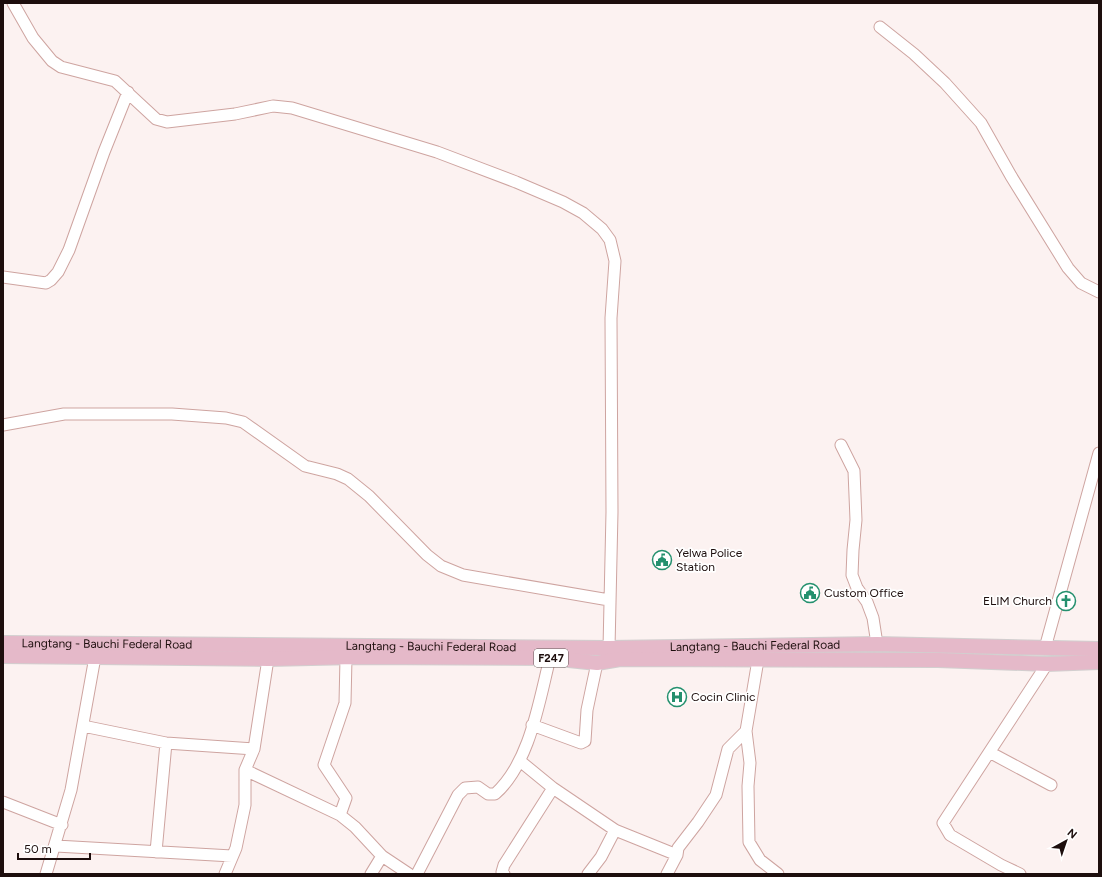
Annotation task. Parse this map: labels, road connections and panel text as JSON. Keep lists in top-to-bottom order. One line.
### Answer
{"streets":{"main road":["Langtang - Bauchi Federal Road","F247"]},"places":{"public building":["Yelwa Police Station","Custom Office"],"church":["ELIM Church"],"hospital":["Cocin Clinic"]},"scale_bar":"50 m","north":"top right"}
